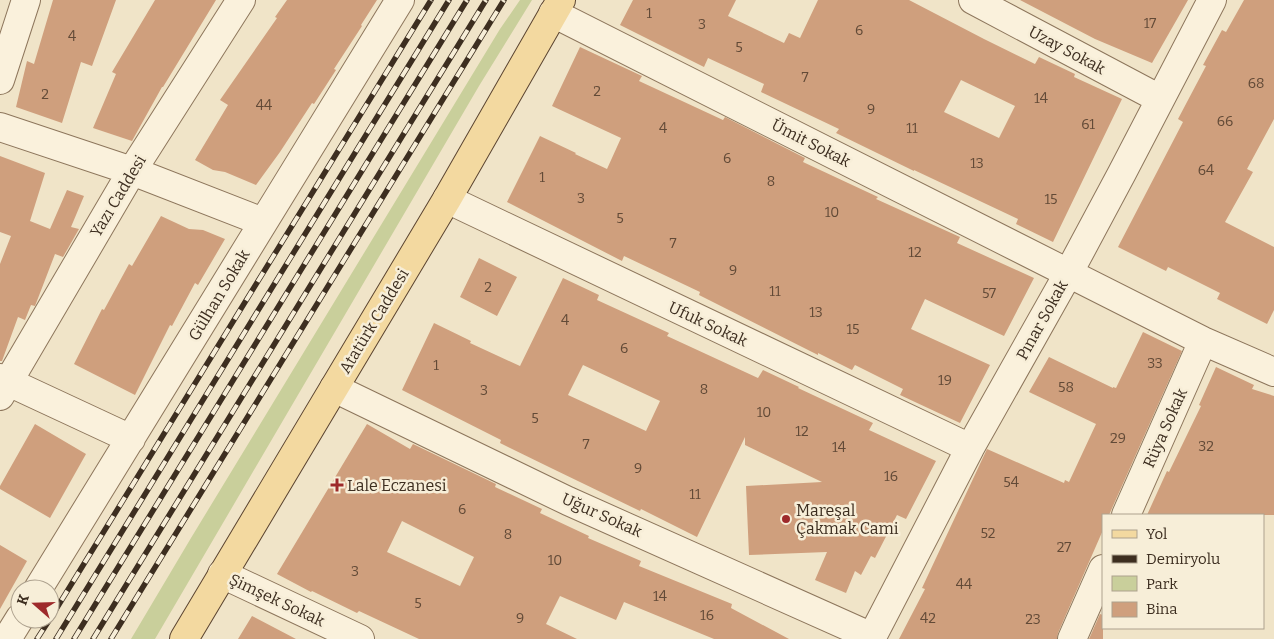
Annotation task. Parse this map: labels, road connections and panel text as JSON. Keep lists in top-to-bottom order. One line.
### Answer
{"streets":{"main road":["Atatürk Caddesi"],"street":["Uzay Sokak","Ümit Sokak","Yazı Caddesi","Gülhan Sokak","Pınar Sokak","Ufuk Sokak","Rüya Sokak","Uğur Sokak","Şimşek Sokak"]},"crossings":[["Uzay Sokak","Pınar Sokak"],["Ümit Sokak","Pınar Sokak"],["Ümit Sokak","Atatürk Caddesi"],["Ümit Sokak","Rüya Sokak"],["Pınar Sokak","Ufuk Sokak"],["Pınar Sokak","Uğur Sokak"],["Atatürk Caddesi","Ufuk Sokak"],["Atatürk Caddesi","Uğur Sokak"],["Atatürk Caddesi","Şimşek Sokak"]],"places":{"health":["Lale Eczanesi"],"other":["Mareşal Çakmak Cami"]},"house_numbers":["1","17","3","6","4","5","7","68","2","2","14","44","9","66","61","4","11","6","13","64","1","8","3","15","10","5","7","12","9","2","11","57","13","4","15","6","33","1","19","58","8","3","10","5","12","29","7","32","14","9","16","54","11","6","52","8","27","10","3","44","14","5","16","9","42","23"],"legend":["Yol","Demiryolu","Park","Bina"],"north":"left"}
